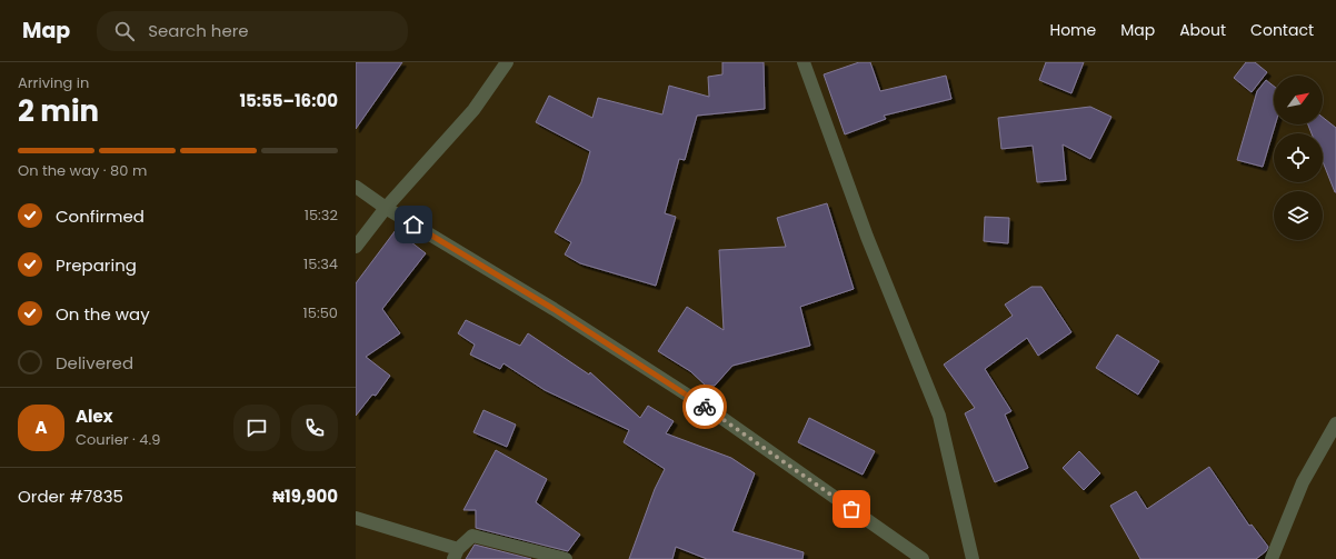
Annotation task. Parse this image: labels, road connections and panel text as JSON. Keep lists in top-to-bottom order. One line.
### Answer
{"north":"top right","page":{"header":"Map","search":"Search here","nav":["Home","Map","About","Contact"],"heading":["2 min","Arriving in","15:55–16:00"],"panel":["Alex","Courier · 4.9","Order #7835","₦19,900"],"bar":"On the way · 80 m","list":[["Confirmed","15:32"],["Preparing","15:34"],["On the way","15:50"],"Delivered"],"round":"A"}}
